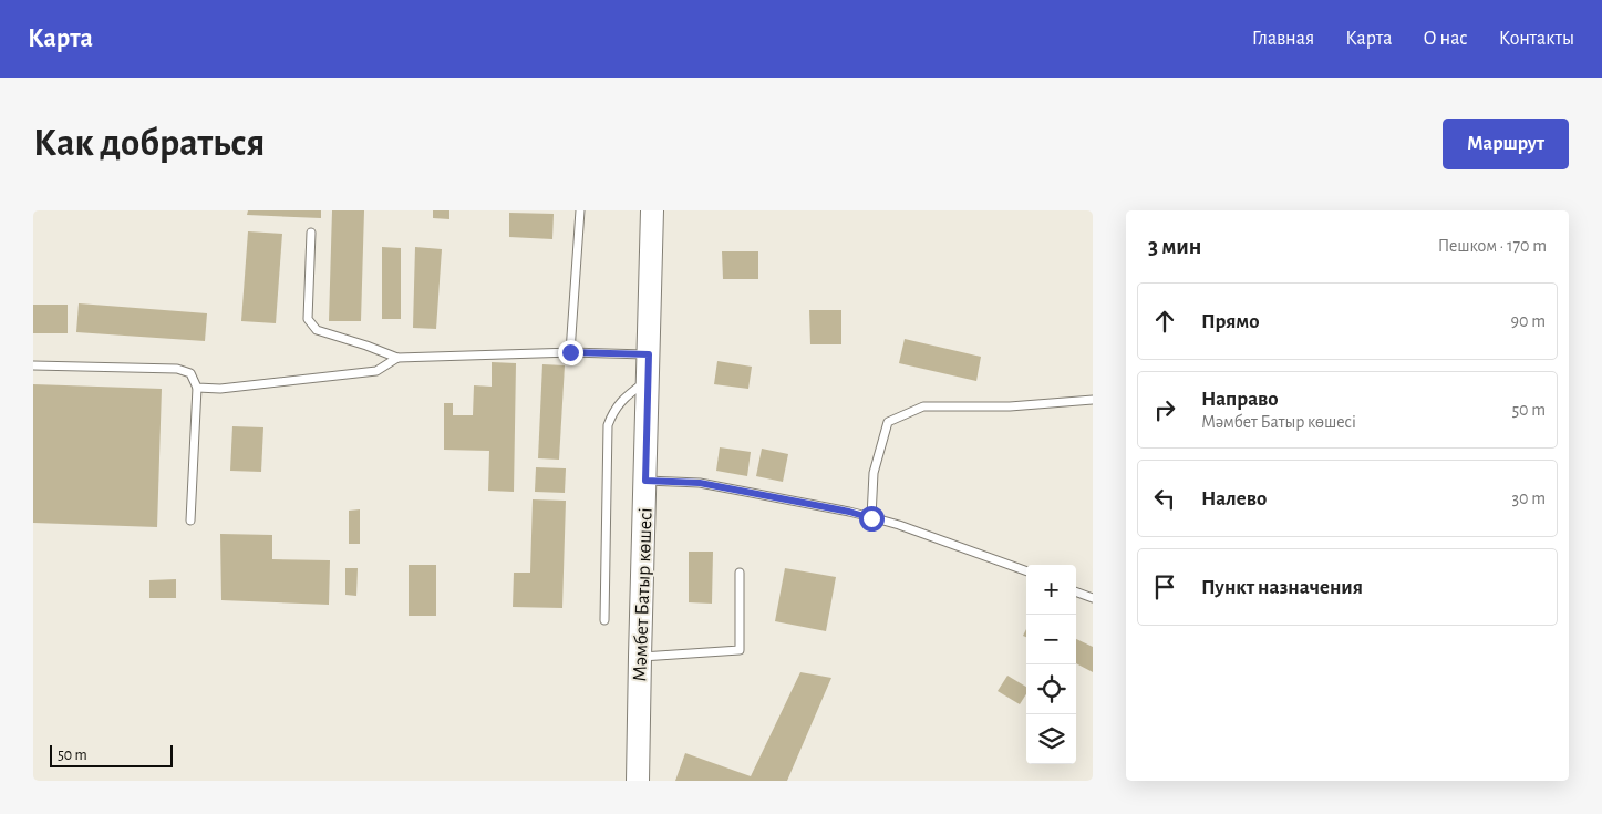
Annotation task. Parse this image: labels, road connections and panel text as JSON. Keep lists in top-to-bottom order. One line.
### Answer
{"streets":{"main road":["Мәмбет Батыр көшесі"]},"scale_bar":"50 m","page":{"header":"Карта","nav":["Главная","Карта","О нас","Контакты"],"buttons":"Маршрут","title":"Как добраться","heading":["3 мин","Пешком · 170 m"],"list":[["Прямо","90 m"],["Направо","Мәмбет Батыр көшесі","50 m"],["Налево","30 m"],"Пункт назначения"],"map_buttons":["+","−"],"scale":"50 m"}}
